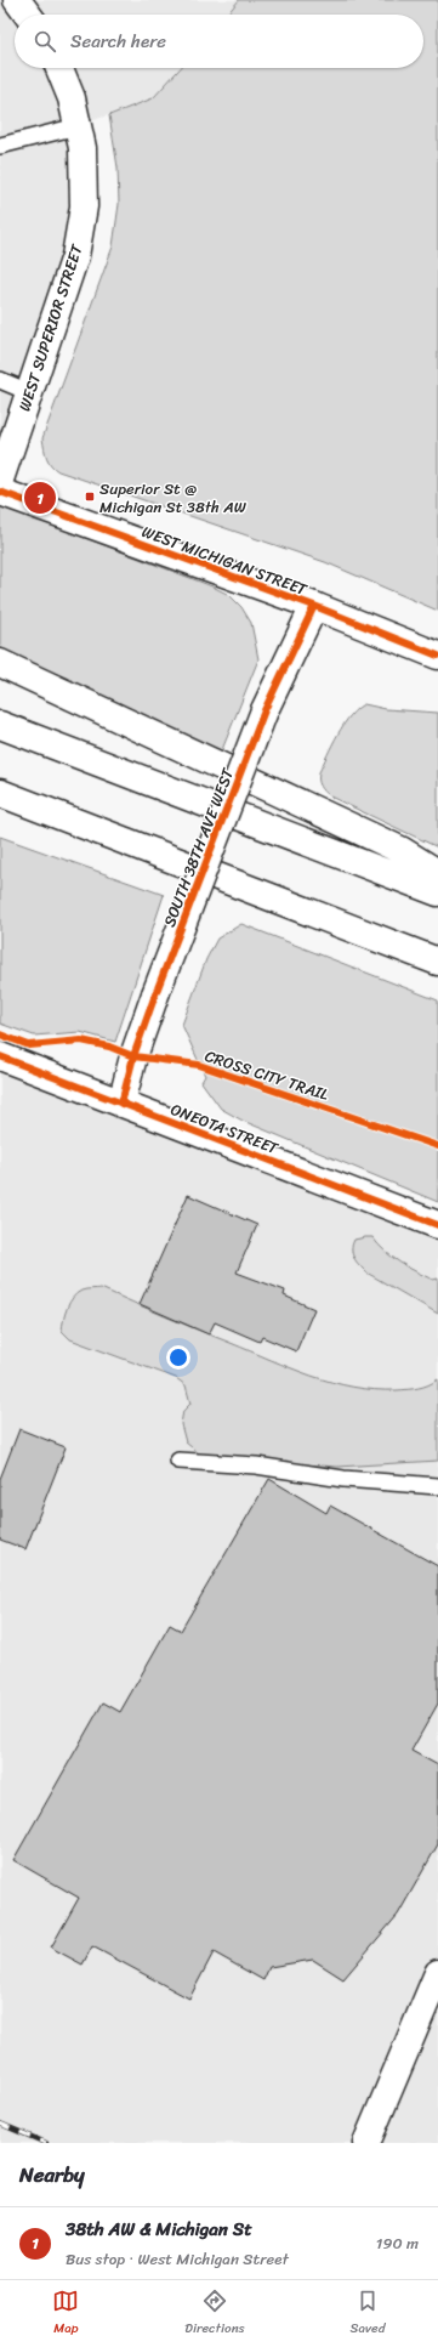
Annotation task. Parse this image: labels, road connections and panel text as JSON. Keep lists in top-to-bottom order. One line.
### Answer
{"streets":{"main road":["WEST SUPERIOR STREET","WEST MICHIGAN STREET","SOUTH 38TH AVE WEST","ONEOTA STREET"],"cycle path":["CROSS CITY TRAIL"]},"crossings":[["WEST MICHIGAN STREET","SOUTH 38TH AVE WEST"],["SOUTH 38TH AVE WEST","ONEOTA STREET"]],"places":{"transit":["Superior St @ Michigan St 38th AW"]},"page":{"search":"Search here","pins":"1","heading":"Nearby","list":[{"mark":"1","name":"38th AW & Michigan St","note":"Bus stop · West Michigan Street","value":"190 m"}],"nav":["Map","Directions","Saved"]}}
